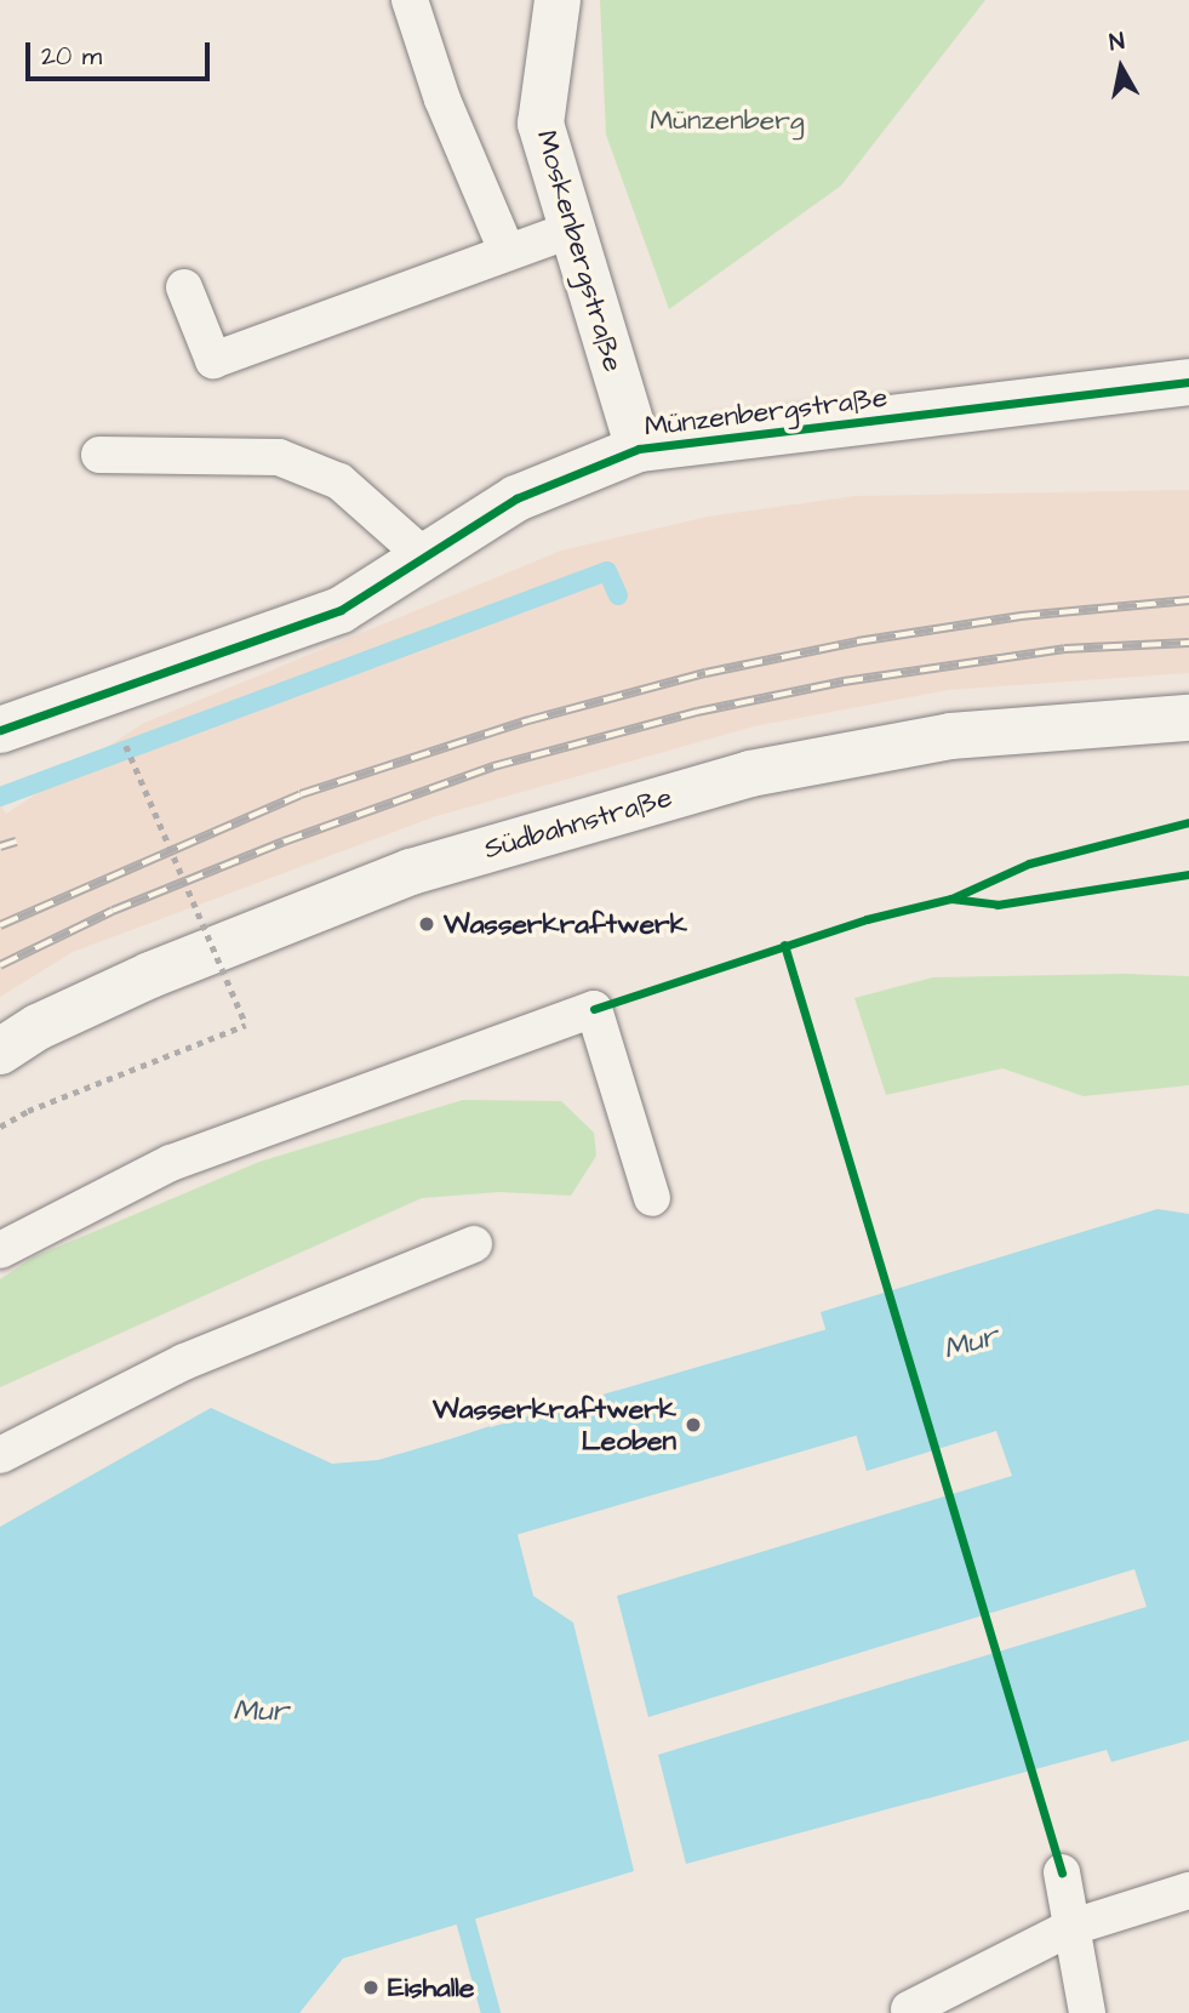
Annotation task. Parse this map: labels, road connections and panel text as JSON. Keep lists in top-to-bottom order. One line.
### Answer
{"streets":{"street":["Moskenbergstraße","Münzenbergstraße","Südbahnstraße"]},"crossings":[["Moskenbergstraße","Münzenbergstraße"]],"water":["Mur"],"parks":["Münzenberg"],"places":["Wasserkraftwerk","Wasserkraftwerk Leoben","Eishalle"],"scale_bar":"20 m","north":"top"}
